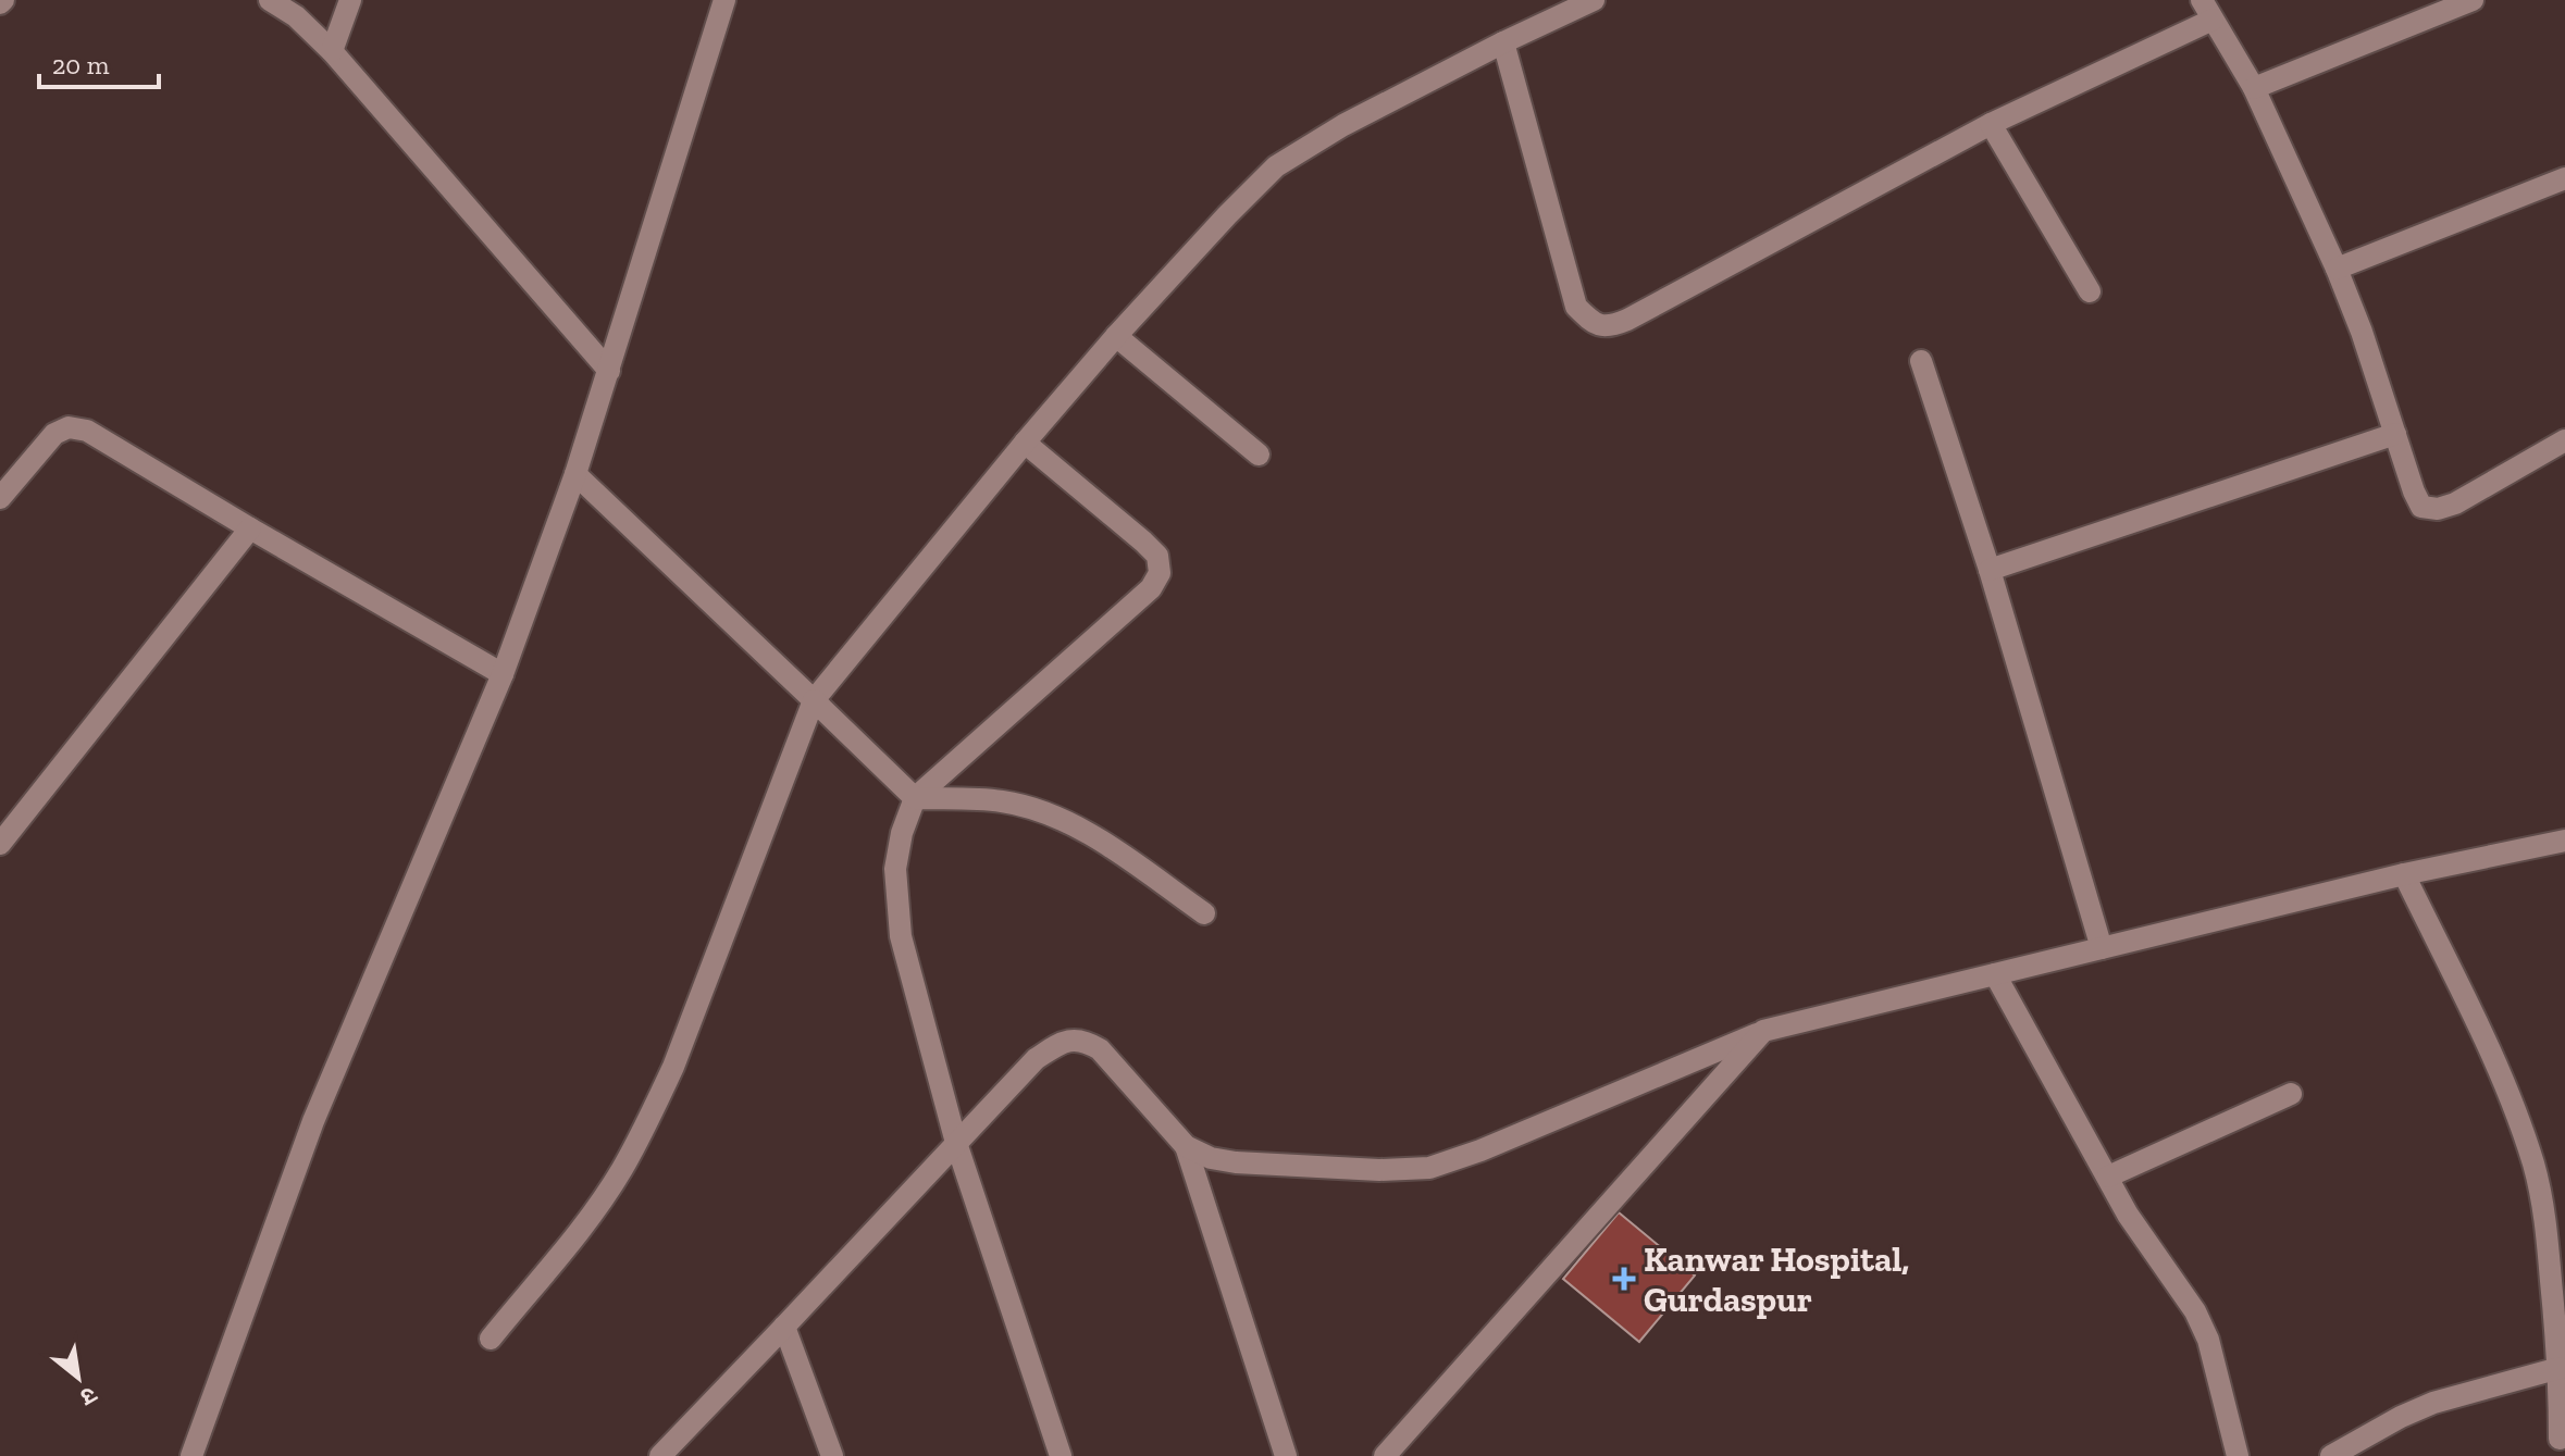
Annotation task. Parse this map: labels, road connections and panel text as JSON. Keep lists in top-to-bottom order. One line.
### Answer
{"places":{"health":["Kanwar Hospital, Gurdaspur"]},"scale_bar":"20 m","north":"bottom right"}
